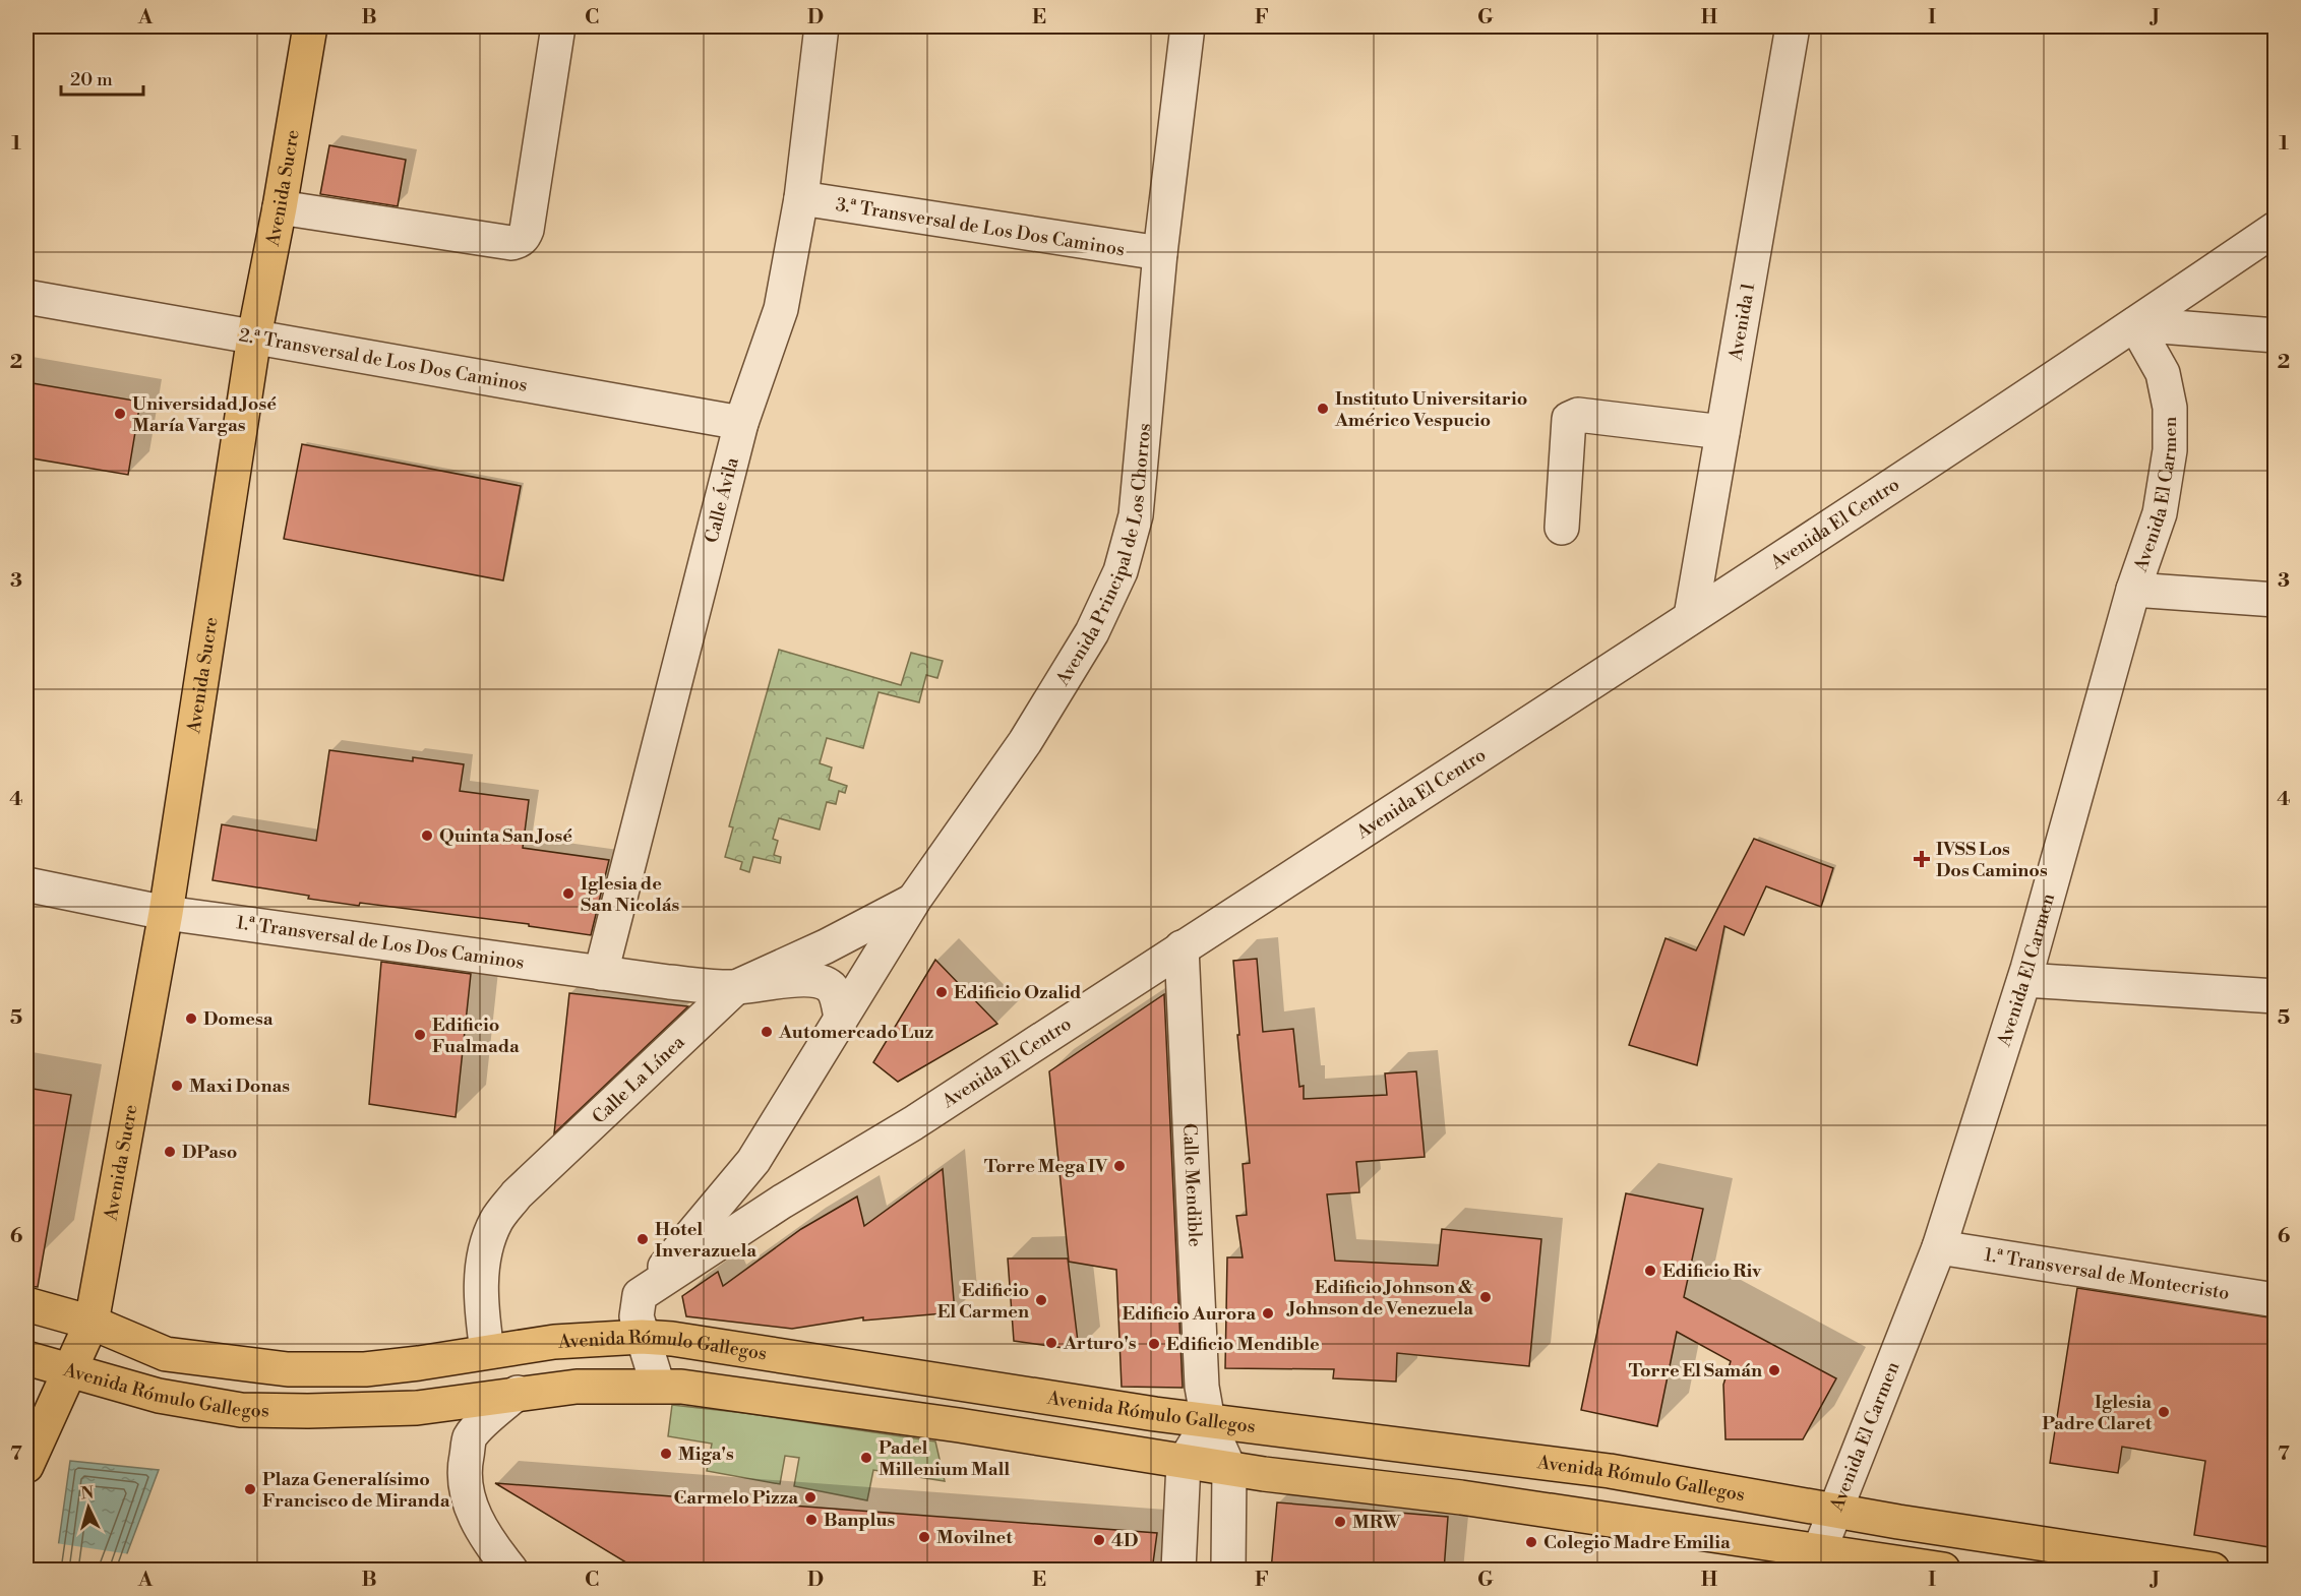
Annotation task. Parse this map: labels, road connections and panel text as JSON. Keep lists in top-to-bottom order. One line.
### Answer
{"streets":{"main road":["Avenida Sucre","Avenida Rómulo Gallegos"],"street":["3.ª Transversal de Los Dos Caminos","Avenida 1","2.ª Transversal de Los Dos Caminos","Avenida El Carmen","Calle Ávila","Avenida El Centro","Avenida Principal de Los Chorros","1.ª Transversal de Los Dos Caminos","Calle La Línea","Calle Mendible","1.ª Transversal de Montecristo"]},"crossings":[["Avenida Sucre","2.ª Transversal de Los Dos Caminos"],["Avenida Sucre","1.ª Transversal de Los Dos Caminos"],["Avenida Sucre","Avenida Rómulo Gallegos"],["3.ª Transversal de Los Dos Caminos","Calle Ávila"],["3.ª Transversal de Los Dos Caminos","Avenida Principal de Los Chorros"],["Avenida 1","Avenida El Centro"],["2.ª Transversal de Los Dos Caminos","Calle Ávila"],["Avenida El Carmen","Avenida El Centro"],["Avenida El Carmen","1.ª Transversal de Montecristo"],["Avenida El Carmen","Avenida Rómulo Gallegos"],["Calle Ávila","1.ª Transversal de Los Dos Caminos"],["Avenida El Centro","Avenida Principal de Los Chorros"],["Avenida El Centro","Calle Mendible"],["Avenida Principal de Los Chorros","Calle La Línea"],["Avenida Principal de Los Chorros","Avenida Rómulo Gallegos"],["1.ª Transversal de Los Dos Caminos","Calle La Línea"],["Calle La Línea","Avenida Rómulo Gallegos"],["Calle Mendible","Avenida Rómulo Gallegos"]],"places":{"other":["Instituto Universitario Américo Vespucio","Universidad José María Vargas","Quinta San José","Iglesia de San Nicolás","Edificio Ozalid","Domesa","Automercado Luz","Edificio Fualmada","Maxi Donas","DPaso","Torre Mega IV","Hotel Inverazuela","Edificio Riv","Edificio Johnson & Johnson de Venezuela","Edificio El Carmen","Edificio Aurora","Arturo's","Edificio Mendible","Torre El Samán","Iglesia Padre Claret","Miga's","Padel Millenium Mall","Plaza Generalísimo Francisco de Miranda","Carmelo Pizza","Banplus","MRW","Movilnet","4D","Colegio Madre Emilia"],"health":["IVSS Los Dos Caminos"]},"scale_bar":"20 m","north":"top","grid":{"columns":["A","B","C","D","E","F","G","H","I","J"],"rows":["1","2","3","4","5","6","7"]}}
